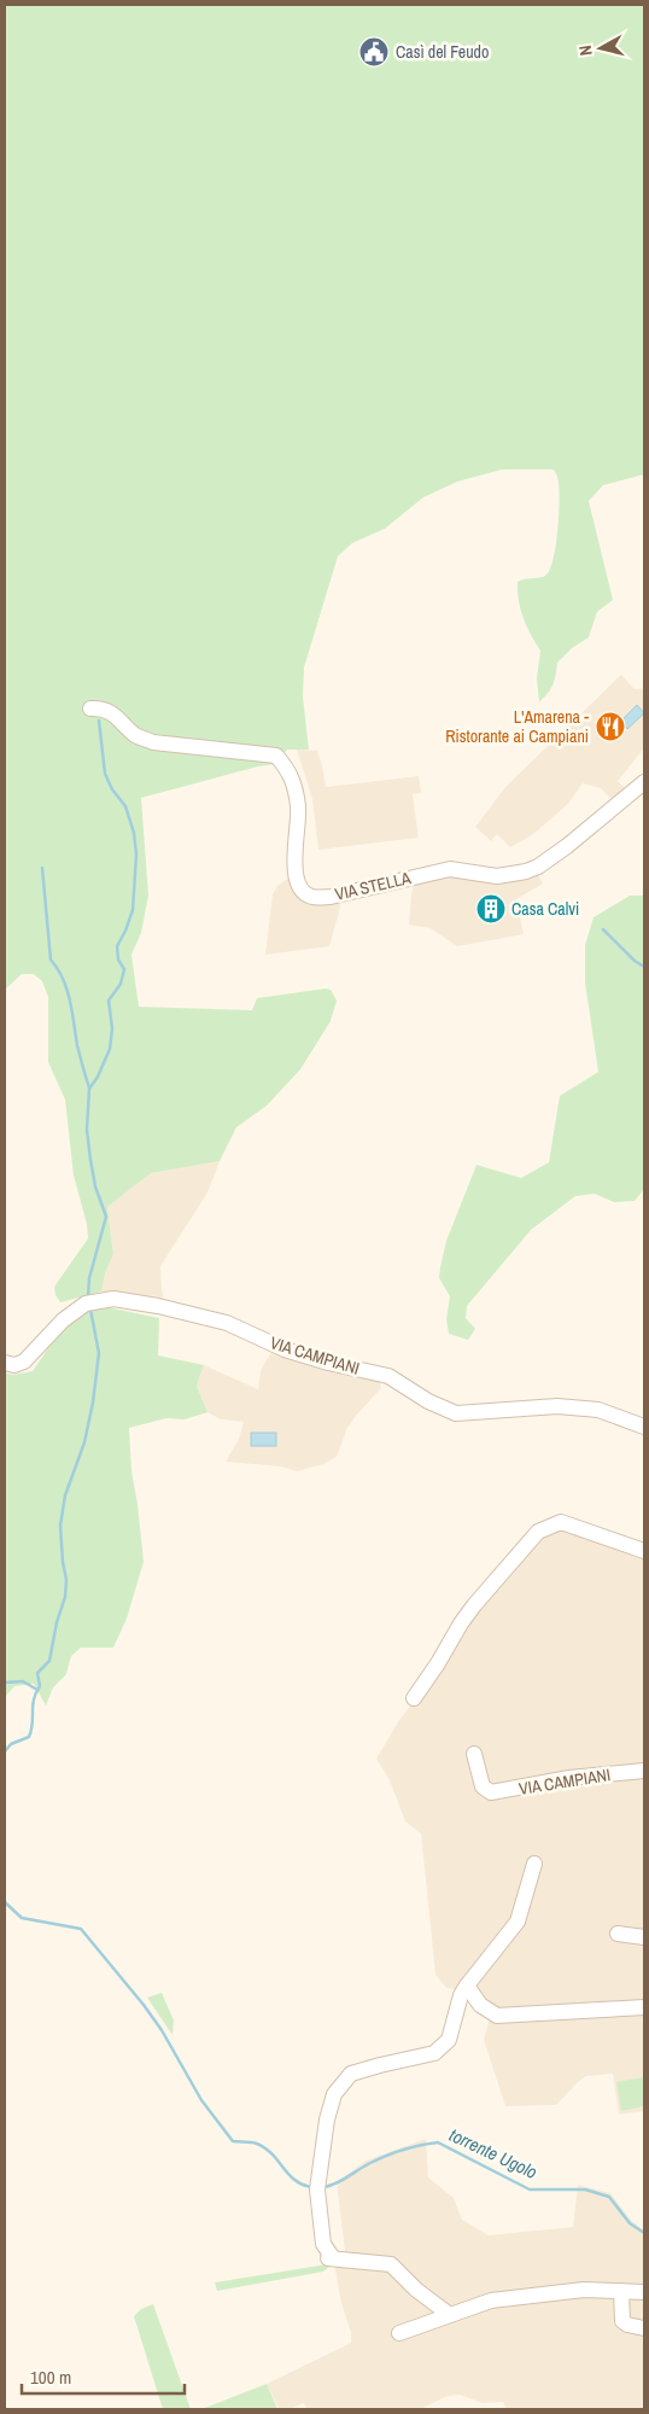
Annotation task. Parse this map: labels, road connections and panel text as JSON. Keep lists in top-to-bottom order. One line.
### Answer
{"streets":{"street":["VIA STELLA","VIA CAMPIANI"]},"water":["torrente Ugolo"],"places":{"public building":["Casì del Feudo"],"restaurant":["L'Amarena - Ristorante ai Campiani"],"building":["Casa Calvi"]},"scale_bar":"100 m","north":"left"}
